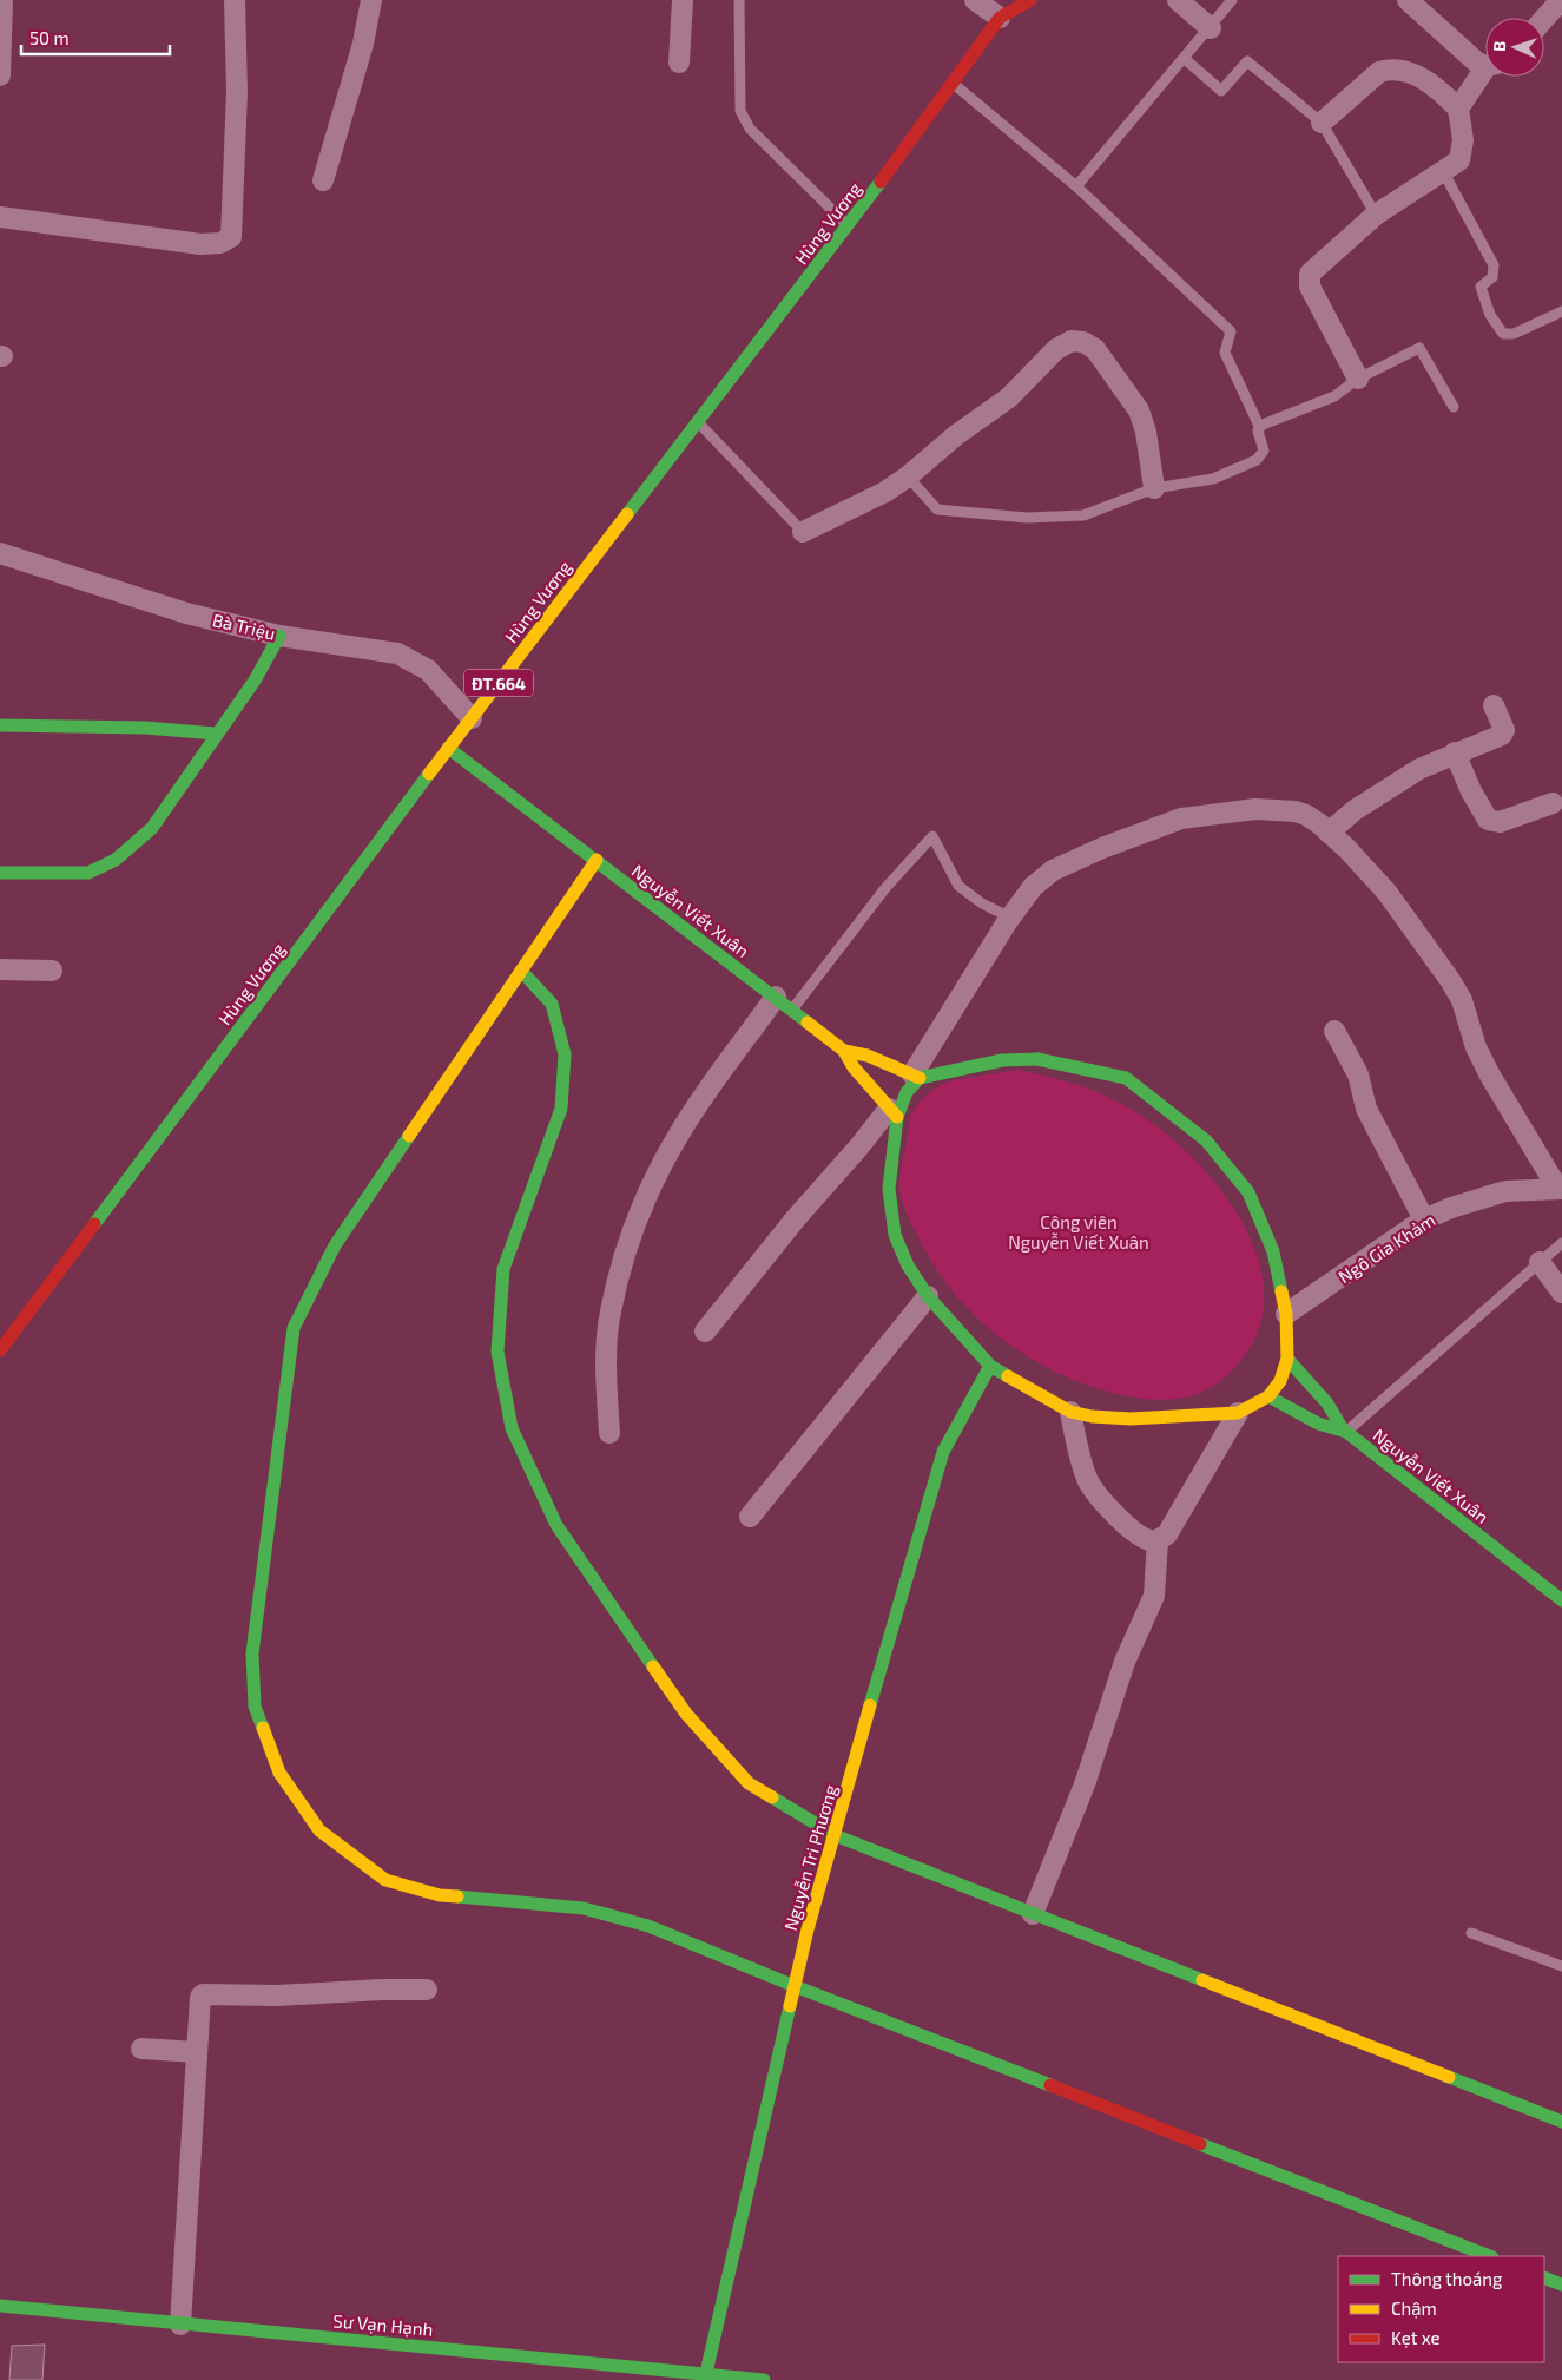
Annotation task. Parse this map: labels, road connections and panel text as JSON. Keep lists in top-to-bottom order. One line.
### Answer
{"streets":{"street":["Hùng Vương","Bà Triệu","ĐT.664","Nguyễn Viết Xuân","Ngô Gia Khảm","Nguyễn Tri Phương","Sư Vạn Hạnh"]},"crossings":[["Hùng Vương","Bà Triệu"],["Hùng Vương","Nguyễn Viết Xuân"],["Nguyễn Tri Phương","Sư Vạn Hạnh"]],"parks":["Công viên Nguyễn Viết Xuân"],"legend":["Thông thoáng","Chậm","Kẹt xe"],"scale_bar":"50 m","north":"left"}
